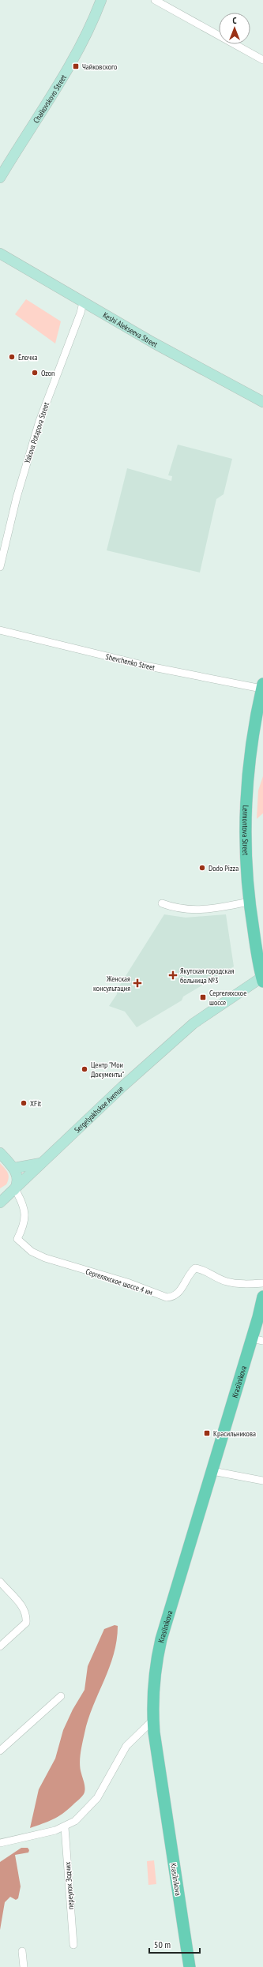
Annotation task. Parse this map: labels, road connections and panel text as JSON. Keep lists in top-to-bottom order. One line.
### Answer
{"streets":{"main road":["Chaikovskovo Street","Keshi Alekseeva Street","Lermontova Street","Sergelyakhskoe Avenue","Krasilnikova"],"street":["Yakova Potapova Street","Shevchenko Street","Сергеляхское шоссе 4 км","переулок Зодчих"]},"crossings":[["Keshi Alekseeva Street","Yakova Potapova Street"],["Shevchenko Street","Lermontova Street"],["Lermontova Street","Sergelyakhskoe Avenue"],["Sergelyakhskoe Avenue","Сергеляхское шоссе 4 км"]],"places":{"transit":["Чайковского","Сергеляхское шоссе","Красильникова"],"other":["Ёлочка","Ozon","Dodo Pizza","Центр \"Мои Документы\"","XFit"],"health":["Якутская городская больница №3","Женская консультация"]},"scale_bar":"50 m","north":"top"}
